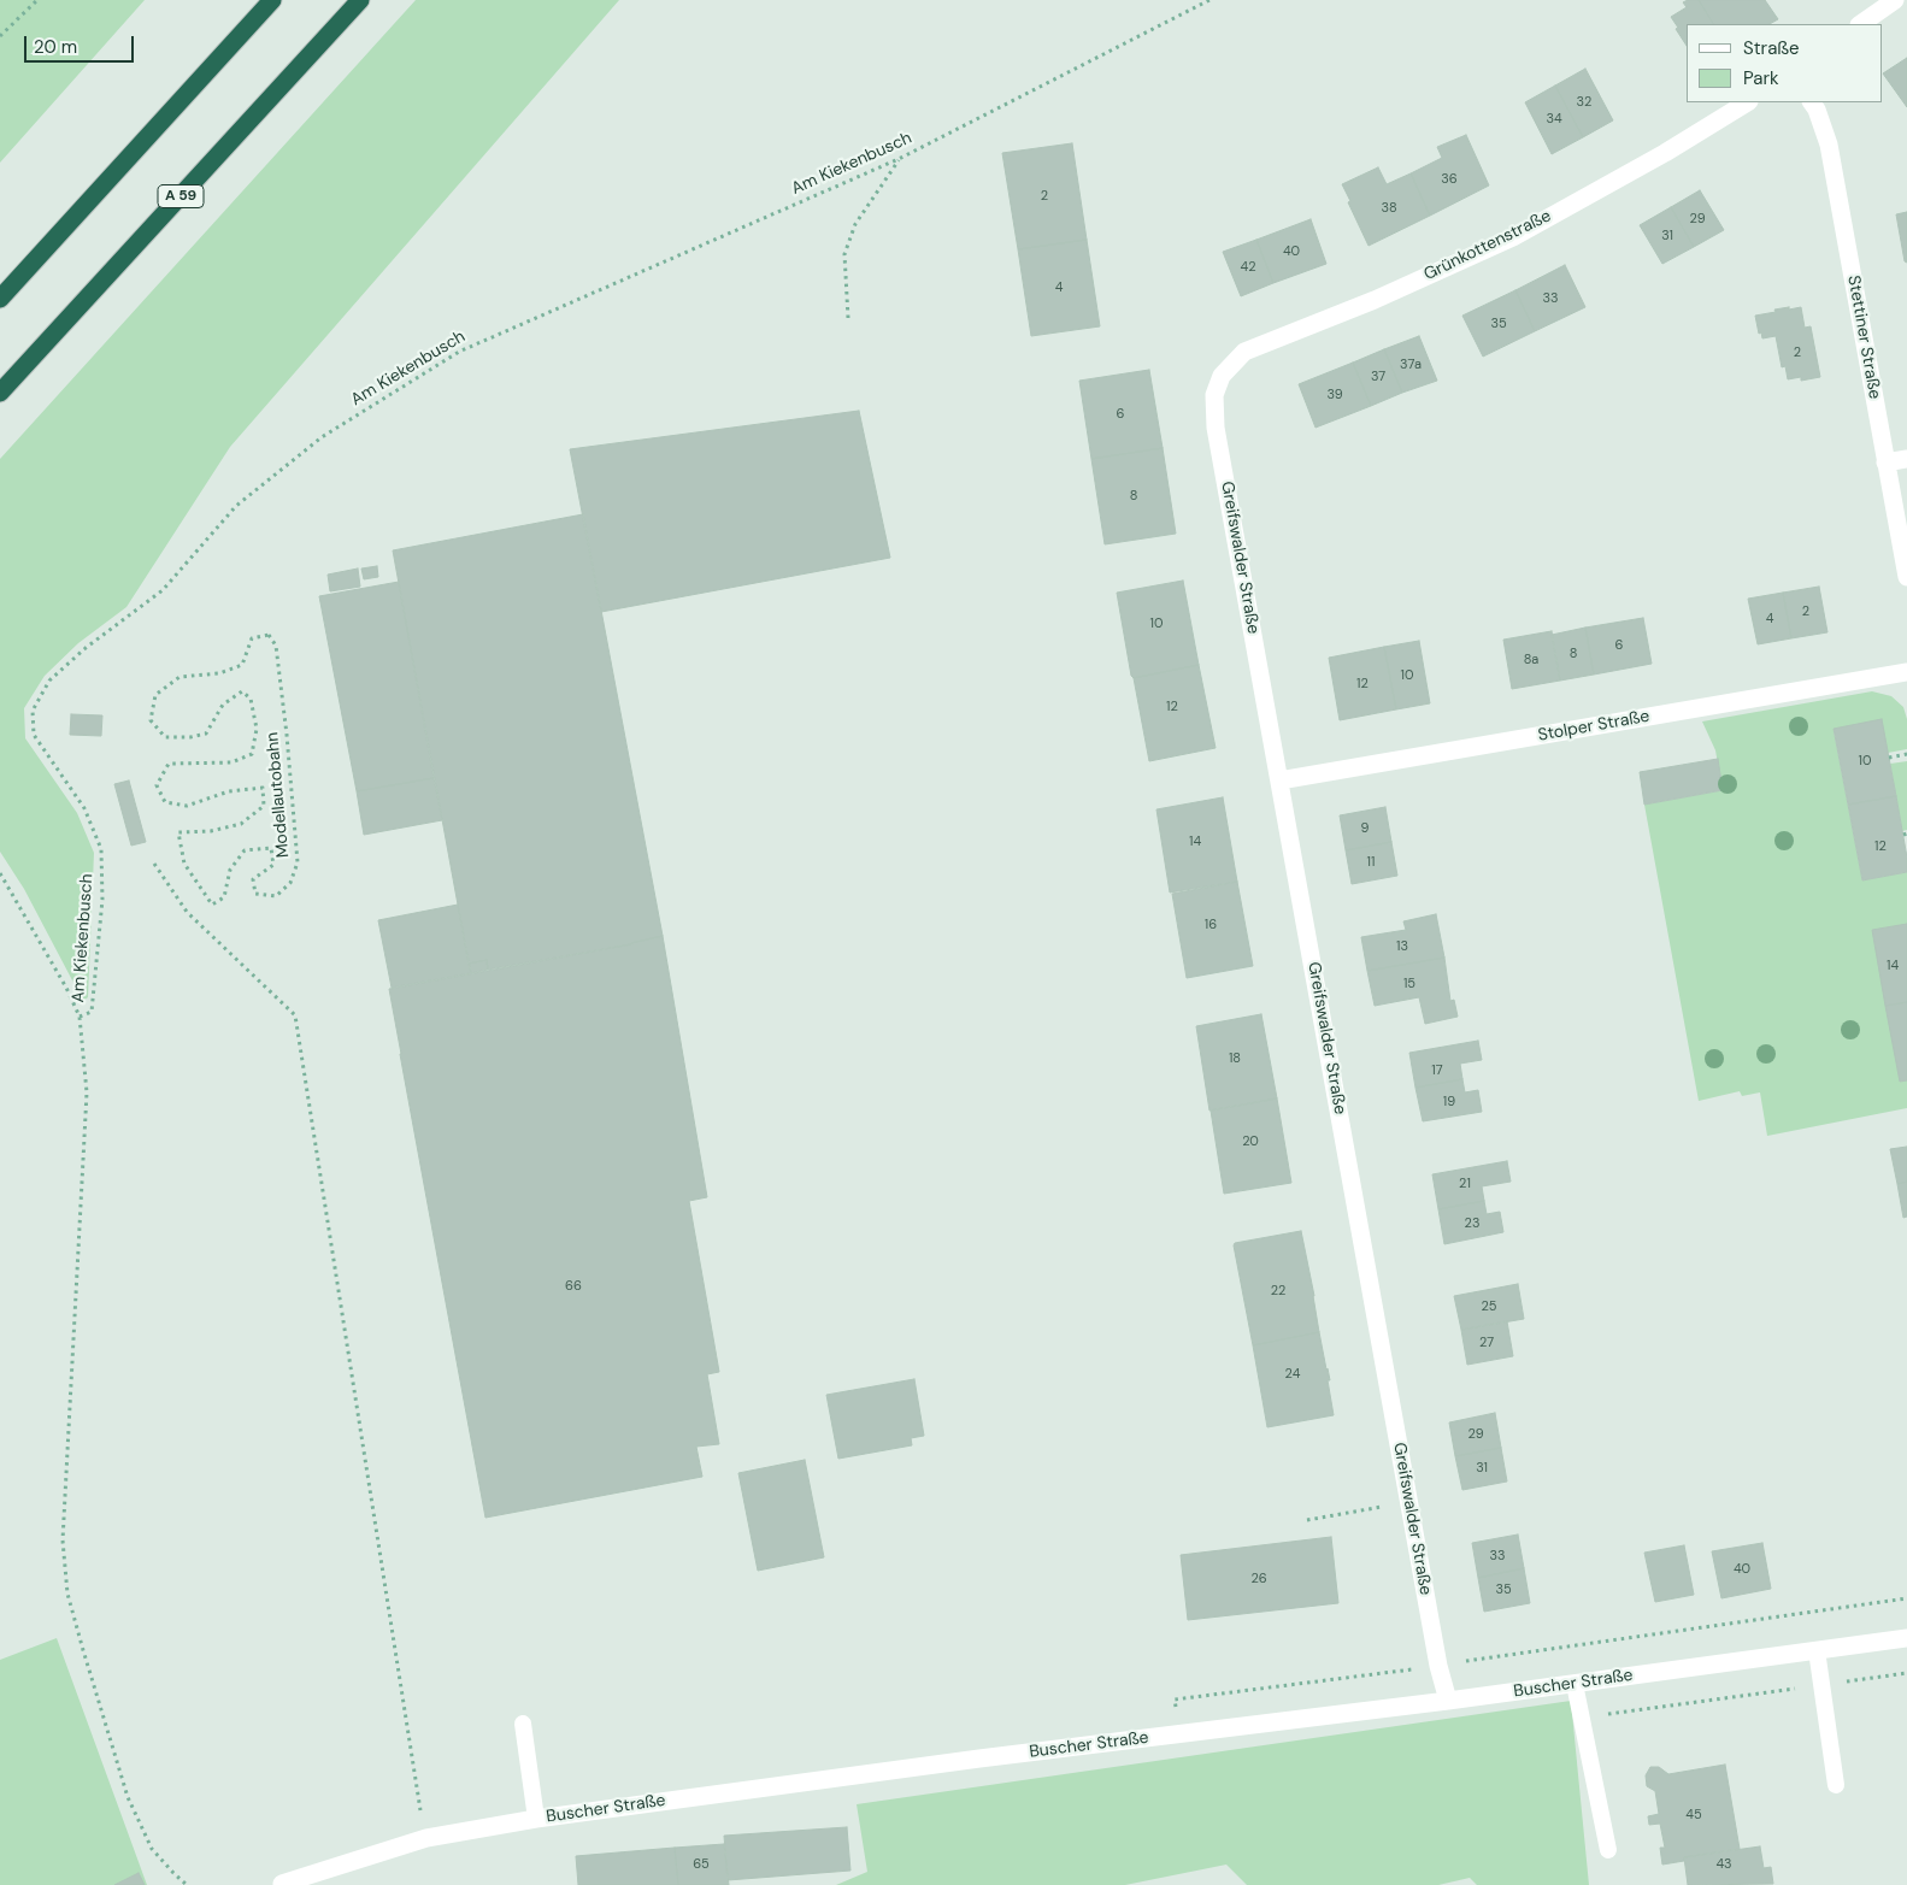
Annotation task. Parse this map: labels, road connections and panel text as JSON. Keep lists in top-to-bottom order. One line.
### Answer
{"streets":{"highway":["A 59"],"street":["Grünkottenstraße","Stettiner Straße","Greifswalder Straße","Stolper Straße","Buscher Straße"],"path":["Am Kiekenbusch","Modellautobahn"]},"crossings":[["Grünkottenstraße","Greifswalder Straße"],["Greifswalder Straße","Stolper Straße"],["Greifswalder Straße","Buscher Straße"]],"house_numbers":["32","34","36","2","38","29","31","40","42","4","33","35","2","37a","37","39","6","8","2","4","10","6","8","8a","10","12","12","10","9","14","12","11","16","13","14","15","18","17","19","20","21","23","66","22","25","27","24","29","31","33","40","26","35","45","65","43"],"legend":["Straße","Park"],"scale_bar":"20 m"}
